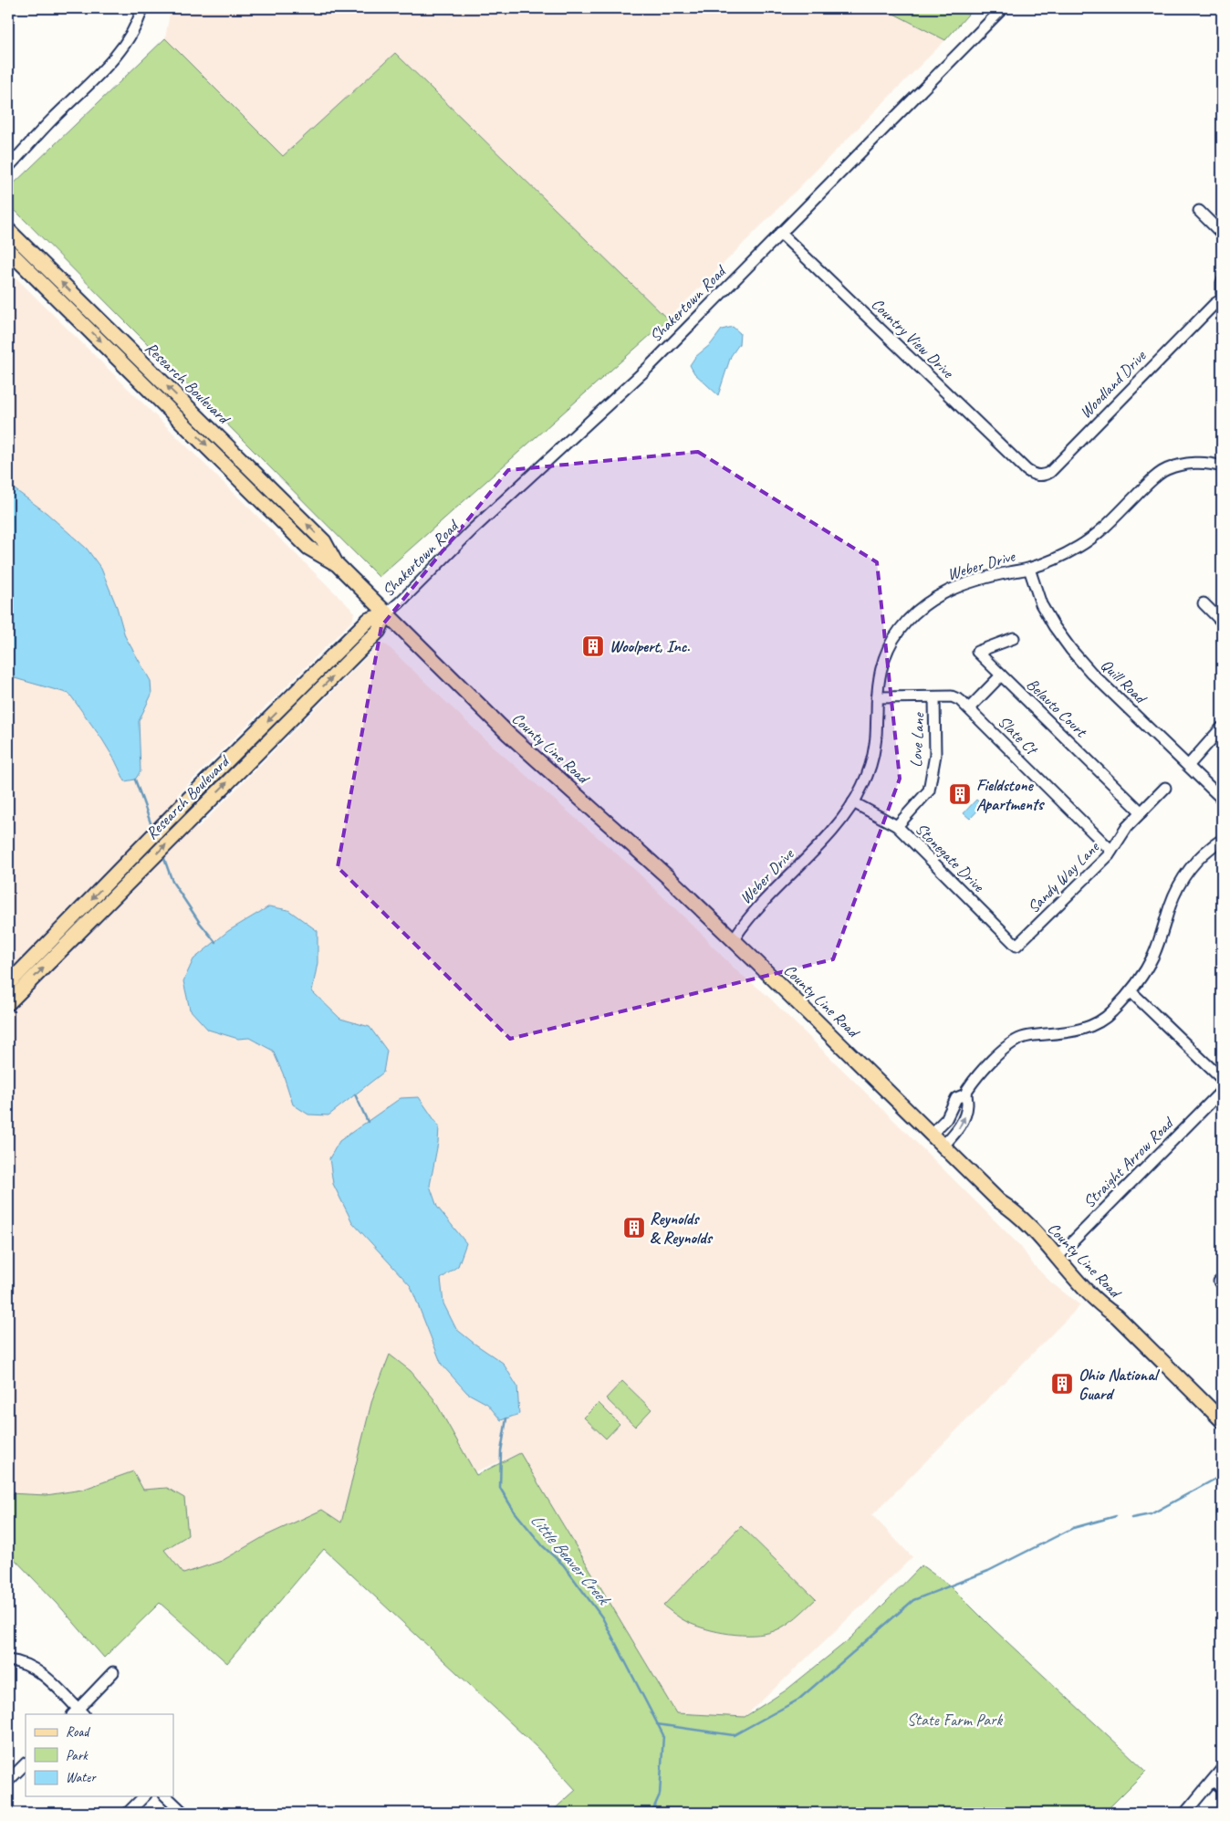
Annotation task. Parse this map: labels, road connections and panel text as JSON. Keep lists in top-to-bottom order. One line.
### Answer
{"streets":{"main road":["Research Boulevard","County Line Road"],"street":["Shakertown Road","Country View Drive","Woodland Drive","Weber Drive","Quill Road","Belauto Court","Slate Ct","Love Lane","Stonegate Drive","Sandy Way Lane","Straight Arrow Road"]},"crossings":[["Shakertown Road","Country View Drive"],["Shakertown Road","Research Boulevard"],["Shakertown Road","County Line Road"],["Country View Drive","Woodland Drive"],["Research Boulevard","County Line Road"],["Weber Drive","Quill Road"],["Weber Drive","Slate Ct"],["Weber Drive","County Line Road"],["Weber Drive","Stonegate Drive"],["Belauto Court","Sandy Way Lane"],["Slate Ct","Love Lane"],["Slate Ct","Sandy Way Lane"],["Love Lane","Stonegate Drive"],["County Line Road","Straight Arrow Road"],["Stonegate Drive","Sandy Way Lane"]],"water":["Little Beaver Creek"],"parks":["State Farm Park"],"places":{"building":["Woolpert, Inc.","Fieldstone Apartments","Reynolds & Reynolds","Ohio National Guard"]},"legend":["Road","Park","Water"]}
